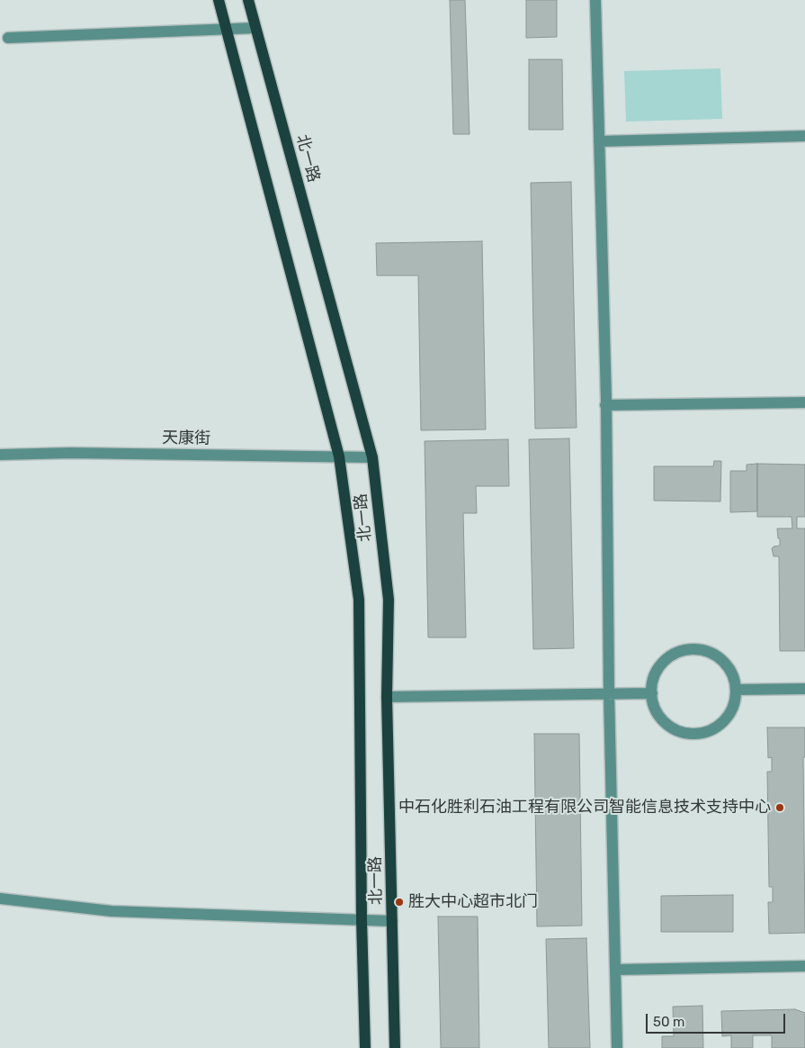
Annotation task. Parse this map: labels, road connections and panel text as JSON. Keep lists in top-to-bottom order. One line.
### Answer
{"streets":{"main road":["北一路"],"street":["天康街"]},"crossings":[["北一路","天康街"]],"places":["中石化胜利石油工程有限公司智能信息技术支持中心","胜大中心超市北门"],"scale_bar":"50 m"}
